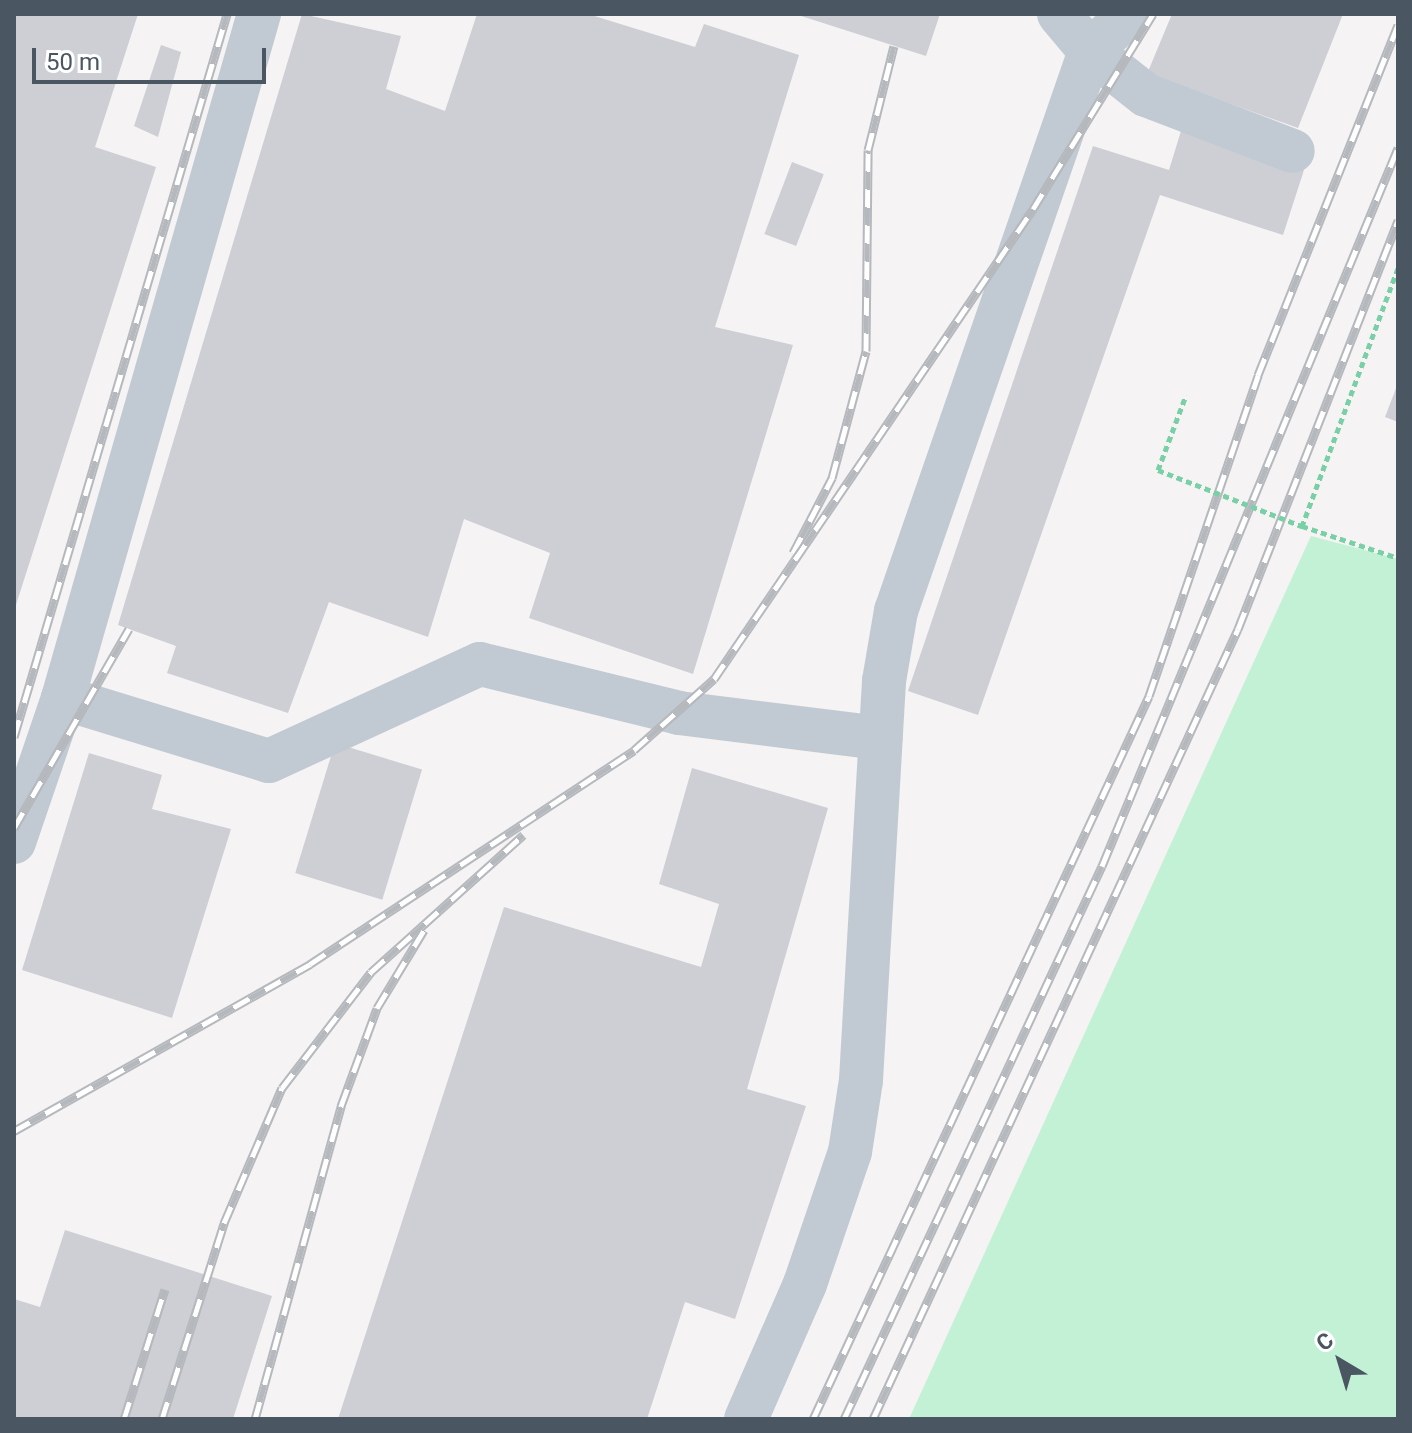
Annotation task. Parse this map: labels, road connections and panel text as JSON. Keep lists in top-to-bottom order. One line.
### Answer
{"scale_bar":"50 m","north":"top left"}
